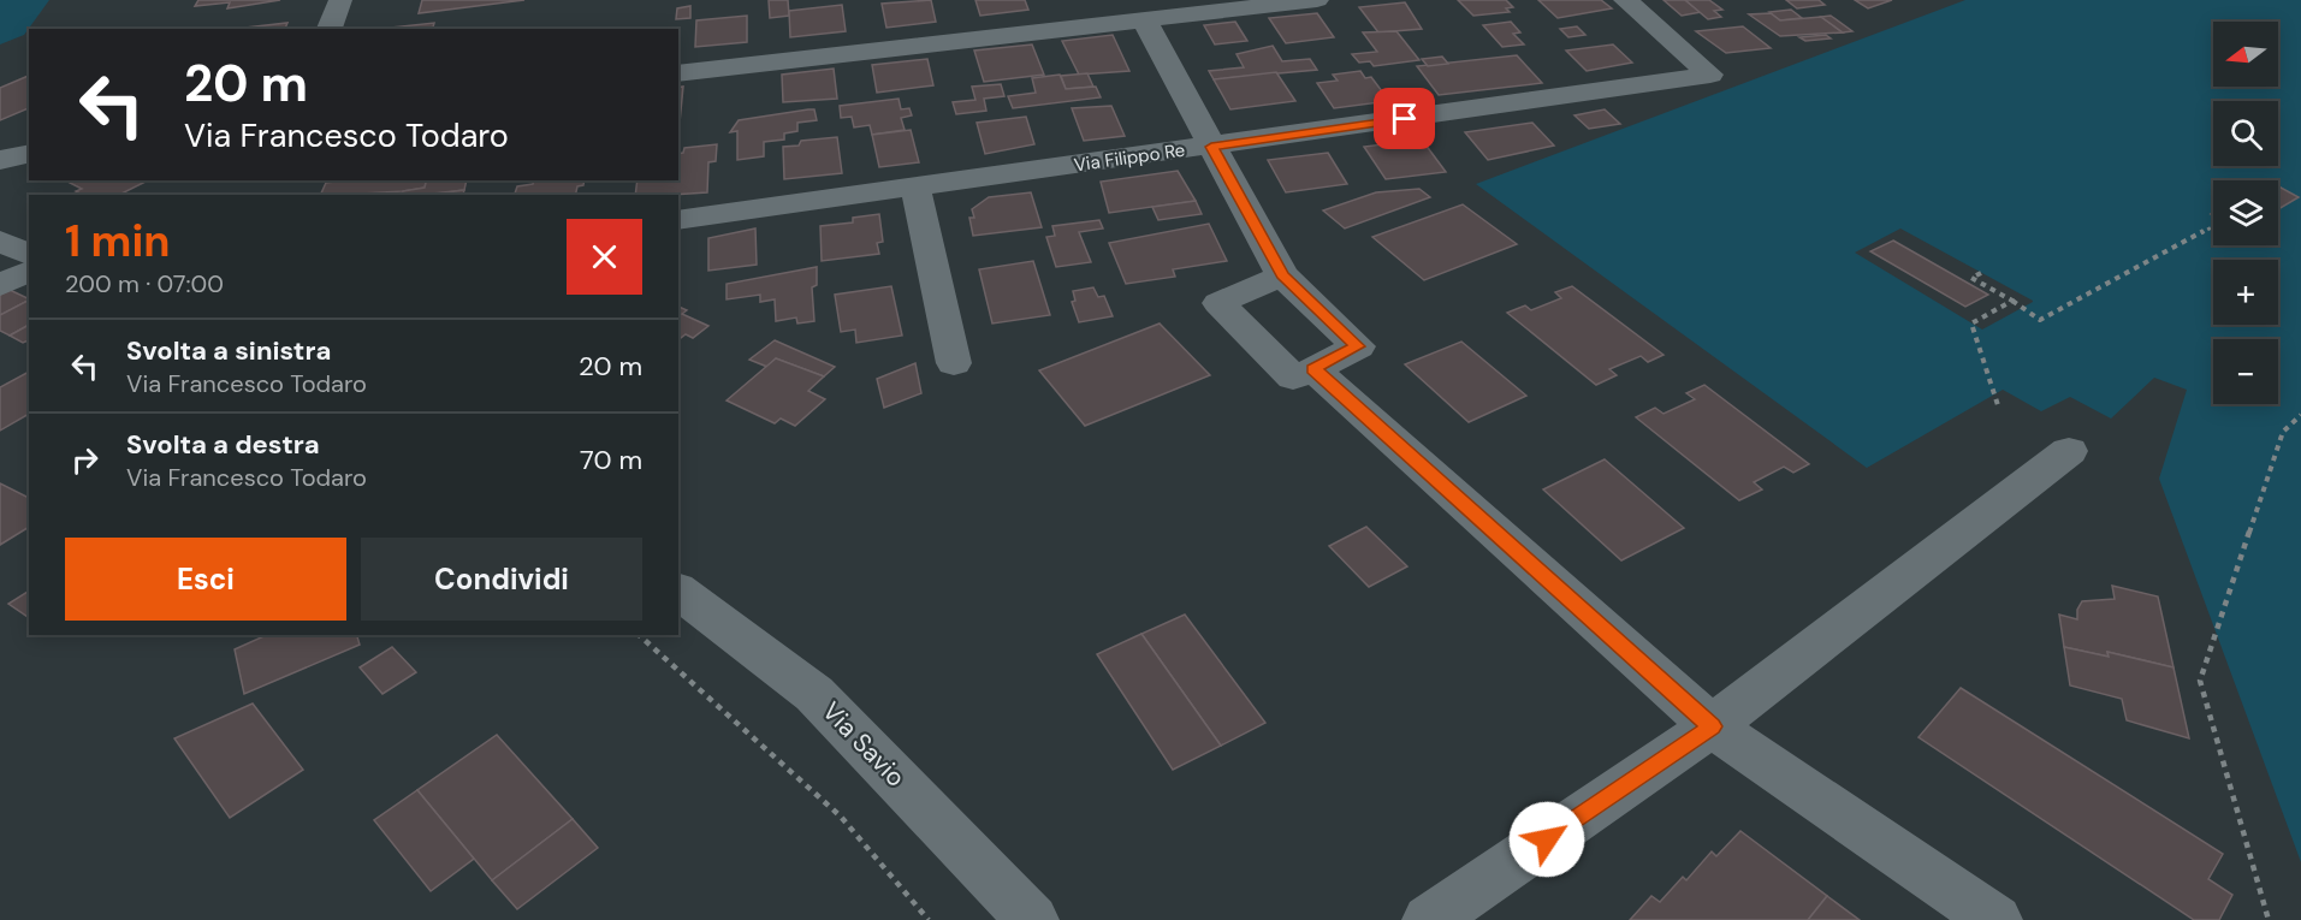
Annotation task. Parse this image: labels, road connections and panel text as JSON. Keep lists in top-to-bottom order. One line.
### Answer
{"streets":{"street":["Via Filippo Re","Via Savio"]},"north":"left","page":{"map_buttons":["+","−"],"turn":["20 m","Via Francesco Todaro"],"heading":["1 min","200 m · 07:00"],"list":[{"name":"Svolta a sinistra","note":"Via Francesco Todaro","value":"20 m"},{"name":"Svolta a destra","note":"Via Francesco Todaro","value":"70 m"}],"buttons":["Esci","Condividi"]}}
